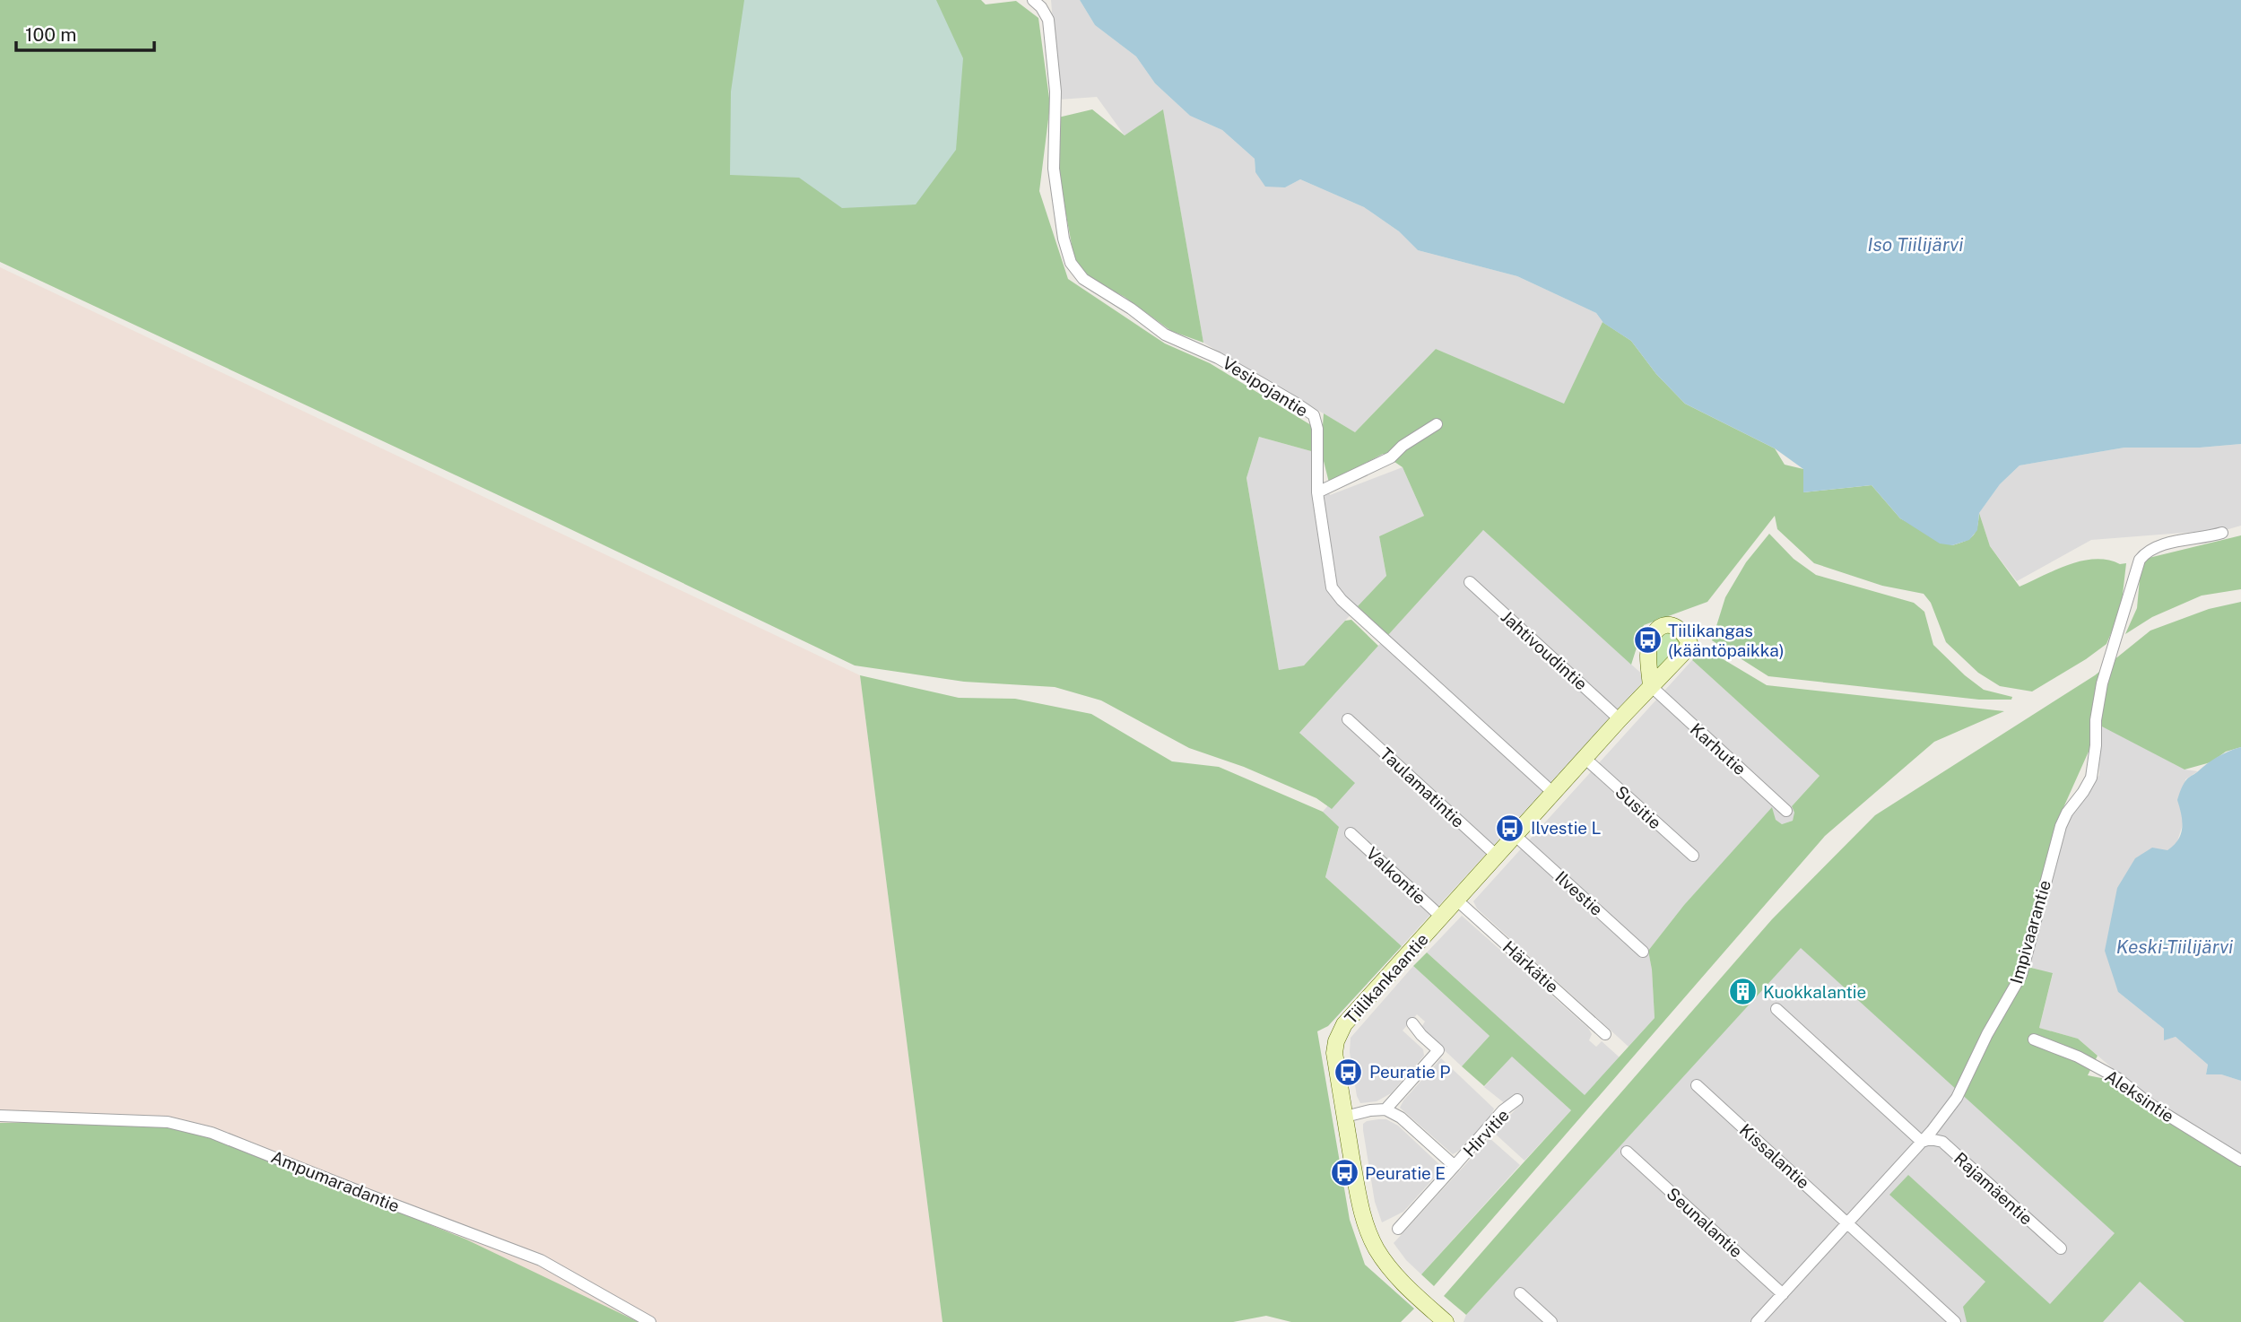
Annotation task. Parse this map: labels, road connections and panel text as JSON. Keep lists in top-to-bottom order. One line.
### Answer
{"streets":{"street":["Vesipojantie","Jahtivoudintie","Karhutie","Taulamatintie","Susitie","Valkontie","Ilvestie","Impivaarantie","Härkätie","Tiilikankaantie","Aleksintie","Hirvitie","Kissalantie","Ampumaradantie","Rajamäentie","Seunalantie"]},"crossings":[["Vesipojantie","Tiilikankaantie"],["Jahtivoudintie","Tiilikankaantie"],["Karhutie","Tiilikankaantie"],["Taulamatintie","Tiilikankaantie"],["Susitie","Tiilikankaantie"],["Valkontie","Tiilikankaantie"],["Ilvestie","Tiilikankaantie"],["Impivaarantie","Kissalantie"],["Impivaarantie","Rajamäentie"],["Impivaarantie","Seunalantie"],["Härkätie","Tiilikankaantie"]],"water":["Iso Tiilijärvi","Keski-Tiilijärvi"],"places":{"bus stop":["Tiilikangas (kääntöpaikka)","Ilvestie L","Peuratie P","Peuratie E"],"building":["Kuokkalantie"]},"scale_bar":"100 m"}
